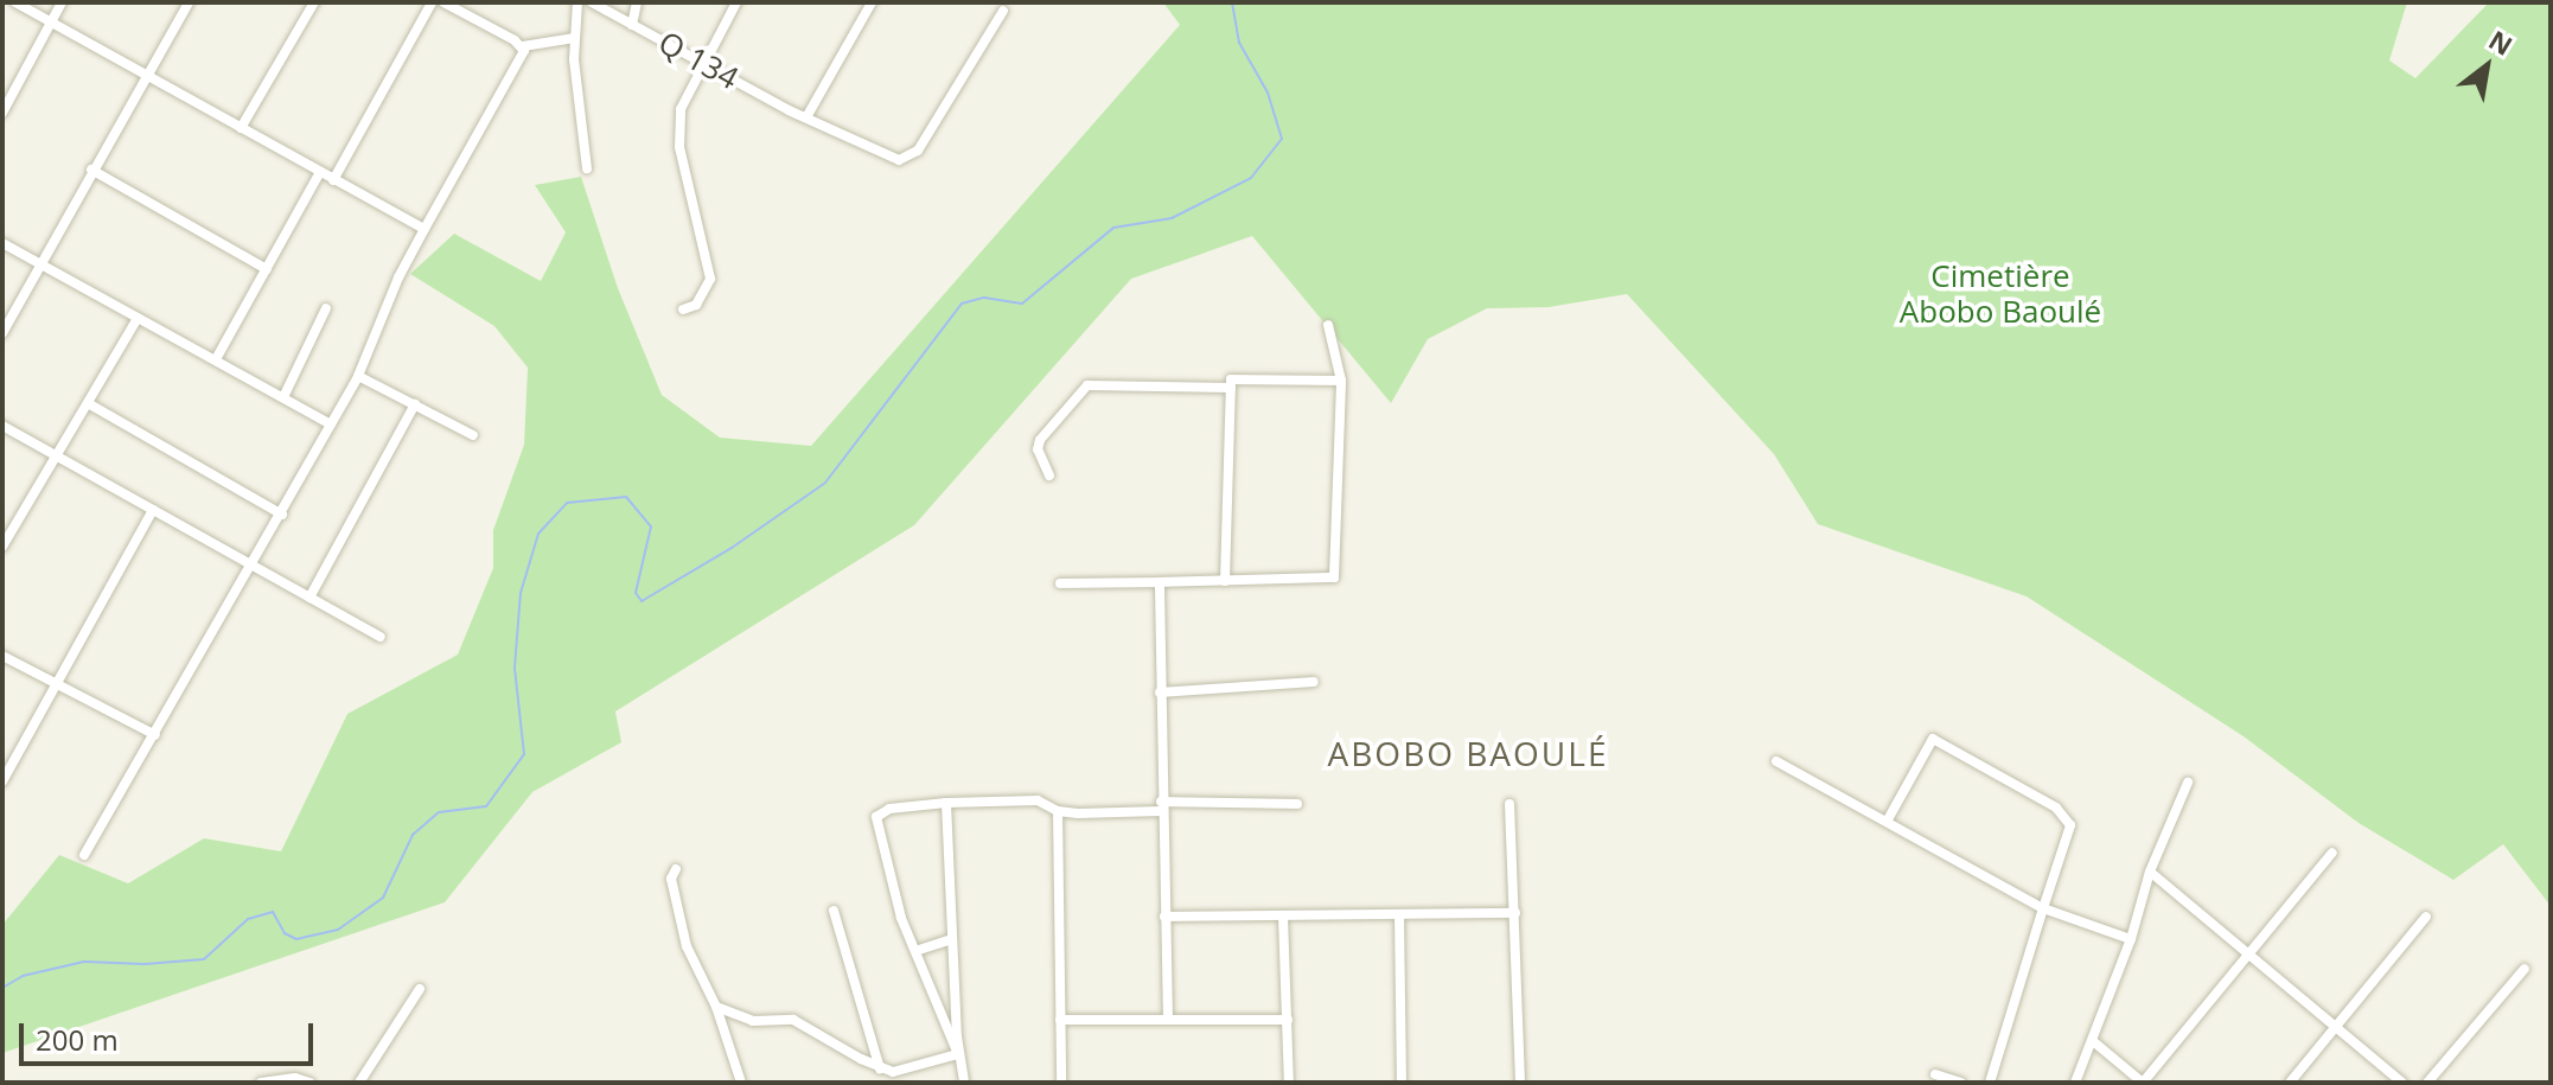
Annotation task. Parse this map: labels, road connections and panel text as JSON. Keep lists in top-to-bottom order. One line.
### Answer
{"streets":{"street":["Q 134"]},"districts":["ABOBO BAOULÉ"],"parks":["Cimetière Abobo Baoulé"],"scale_bar":"200 m","north":"top right"}
